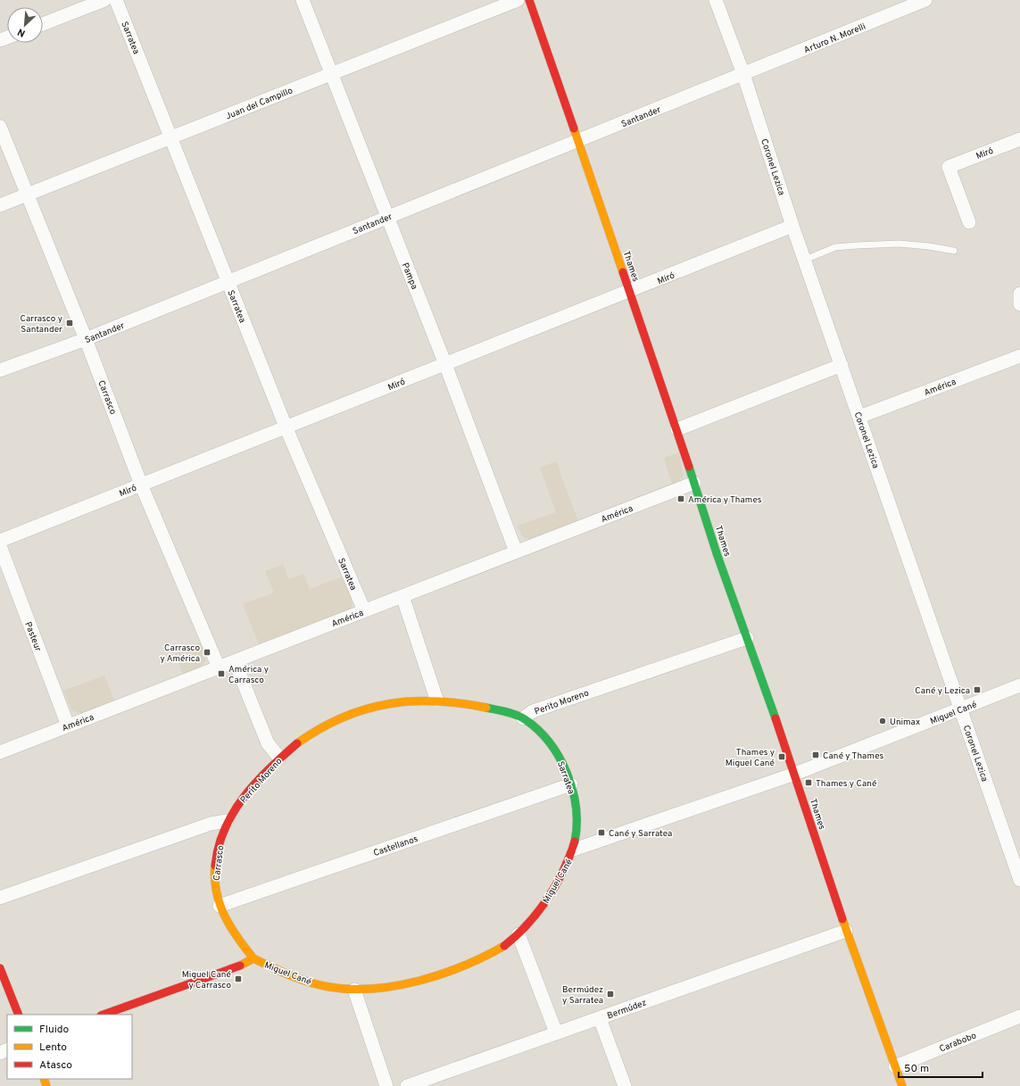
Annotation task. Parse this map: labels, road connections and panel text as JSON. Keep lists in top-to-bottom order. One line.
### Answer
{"streets":{"street":["Sarratea","Arturo N. Morelli","Juan del Campillo","Santander","Miró","Coronel Lezica","Thames","Pampa","América","Carrasco","Pasteur","Perito Moreno","Miguel Cané","Castellanos","Bermúdez","Carabobo"]},"crossings":[["Sarratea","Juan del Campillo"],["Sarratea","Santander"],["Sarratea","Miró"],["Sarratea","América"],["Sarratea","Perito Moreno"],["Sarratea","Miguel Cané"],["Sarratea","Castellanos"],["Arturo N. Morelli","Santander"],["Arturo N. Morelli","Coronel Lezica"],["Juan del Campillo","Pampa"],["Juan del Campillo","Carrasco"],["Santander","Coronel Lezica"],["Santander","Thames"],["Santander","Pampa"],["Santander","Carrasco"],["Miró","Coronel Lezica"],["Miró","Thames"],["Miró","Pampa"],["Miró","Carrasco"],["Coronel Lezica","América"],["Coronel Lezica","Miguel Cané"],["Thames","América"],["Thames","Perito Moreno"],["Thames","Miguel Cané"],["Thames","Bermúdez"],["Thames","Carabobo"],["Pampa","América"],["América","Carrasco"],["América","Pasteur"],["Carrasco","Perito Moreno"],["Carrasco","Miguel Cané"],["Carrasco","Castellanos"]],"places":{"transit":["Carrasco y Santander","América y Thames","Carrasco y América","América y Carrasco","Cané y Lezica","Cané y Thames","Thames y Miguel Cané","Thames y Cané","Cané y Sarratea","Miguel Cané y Carrasco","Bermúdez y Sarratea"],"other":["Unimax"]},"legend":["Fluido","Lento","Atasco"],"scale_bar":"50 m","north":"bottom left"}
